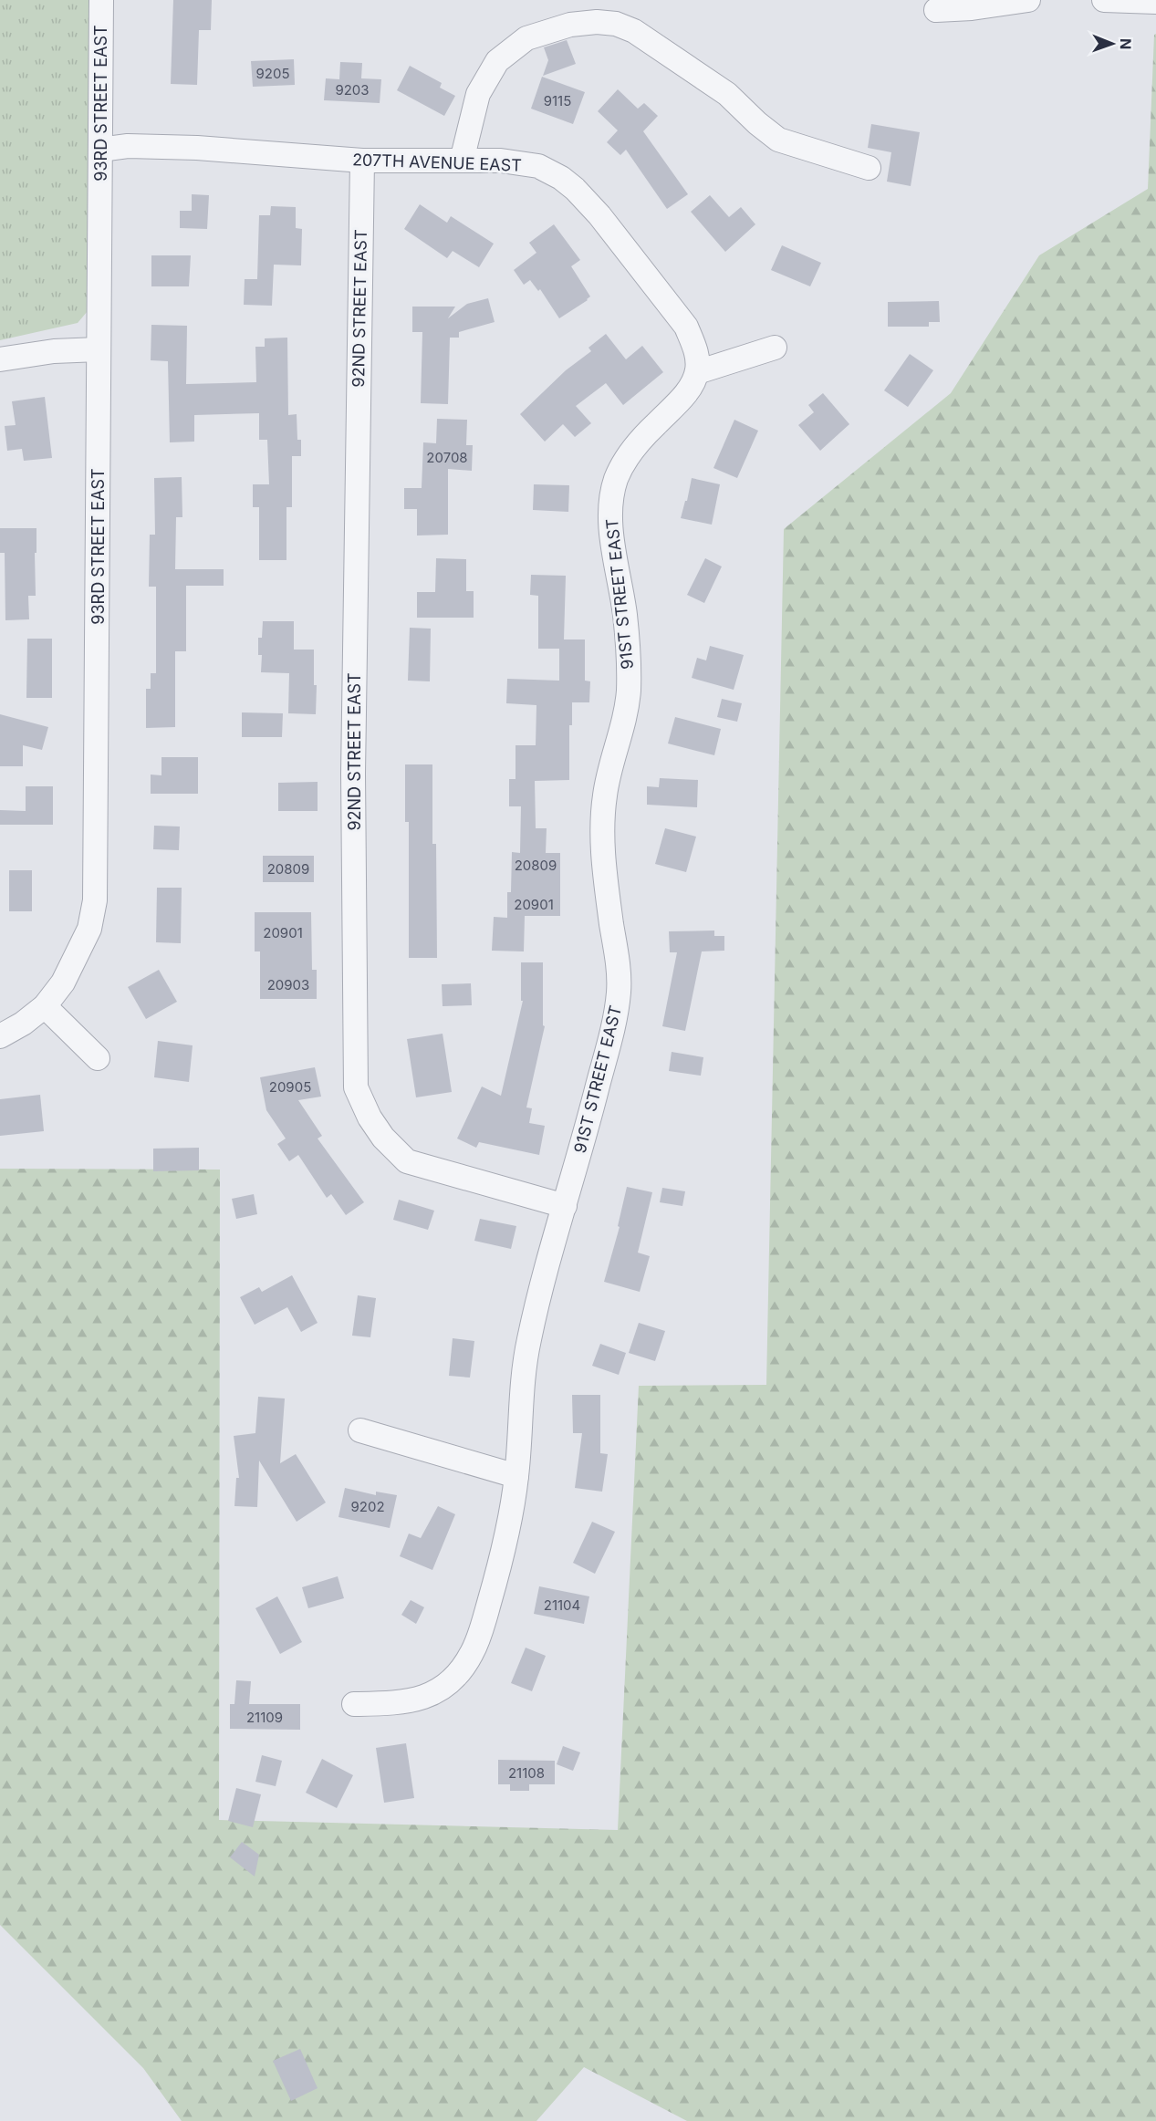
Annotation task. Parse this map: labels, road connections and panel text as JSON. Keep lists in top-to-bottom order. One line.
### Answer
{"streets":{"street":["93RD STREET EAST","207TH AVENUE EAST","92ND STREET EAST","91ST STREET EAST"]},"crossings":[["93RD STREET EAST","207TH AVENUE EAST"],["207TH AVENUE EAST","92ND STREET EAST"],["207TH AVENUE EAST","91ST STREET EAST"],["92ND STREET EAST","91ST STREET EAST"]],"house_numbers":["9205","9203","9115","20708","20809","20809","20901","20901","20903","20905","9202","21104","21109","21108"],"north":"right"}
